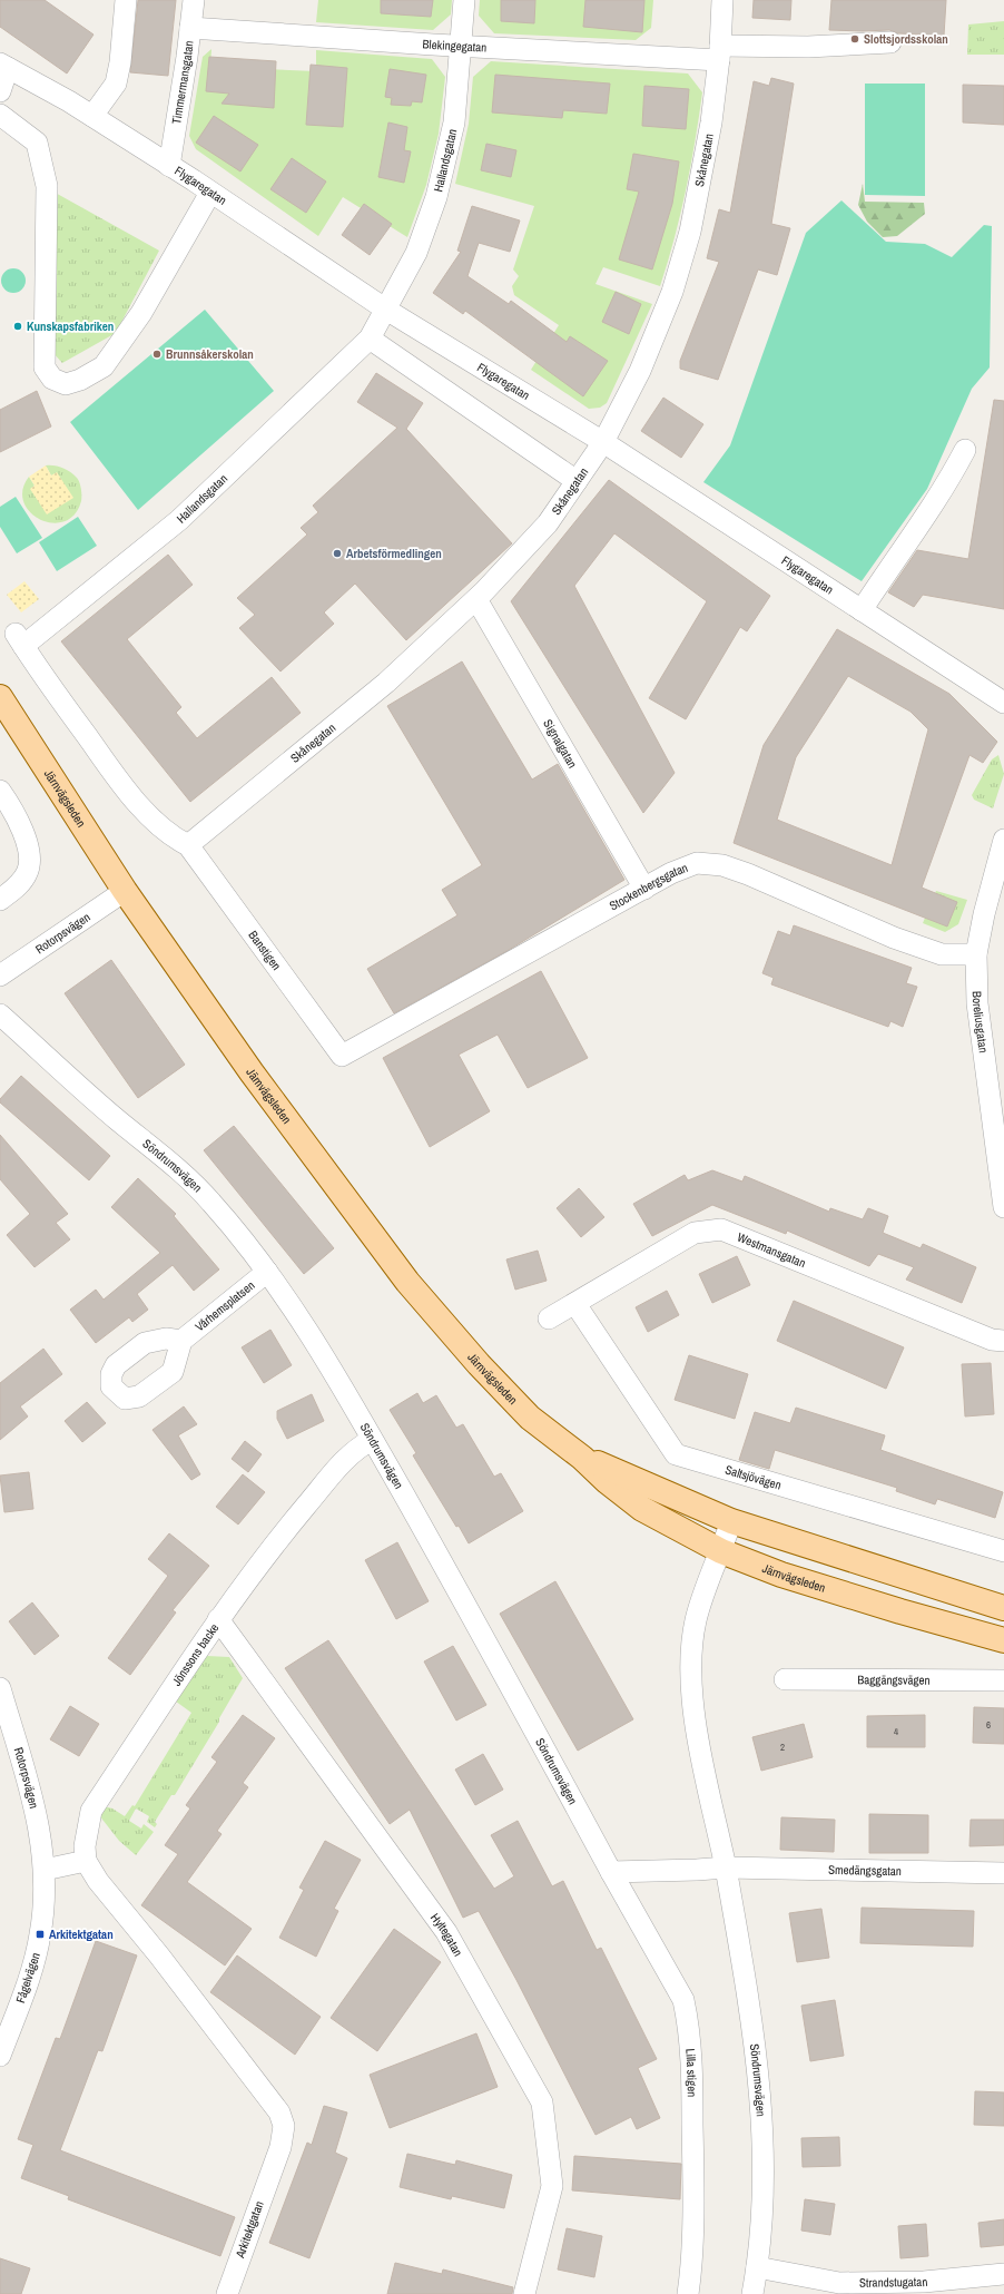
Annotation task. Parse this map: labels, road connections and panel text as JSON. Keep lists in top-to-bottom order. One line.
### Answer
{"streets":{"main road":["Järnvägsleden"],"street":["Blekingegatan","Timmermansgatan","Hallandsgatan","Skånegatan","Flygaregatan","Signalgatan","Stockenbergsgatan","Rotorpsvägen","Banstigen","Boreliusgatan","Söndrumsvägen","Westmansgatan","Vårhemsplatsen","Saltsjövägen","Jönssons backe","Baggängsvägen","Smedängsgatan","Hyltegatan","Fågelvägen","Lilla stigen","Arkitektgatan","Strandstugatan"]},"crossings":[["Blekingegatan","Timmermansgatan"],["Blekingegatan","Hallandsgatan"],["Blekingegatan","Skånegatan"],["Timmermansgatan","Flygaregatan"],["Hallandsgatan","Skånegatan"],["Hallandsgatan","Flygaregatan"],["Hallandsgatan","Banstigen"],["Skånegatan","Flygaregatan"],["Skånegatan","Signalgatan"],["Skånegatan","Banstigen"],["Signalgatan","Stockenbergsgatan"],["Järnvägsleden","Rotorpsvägen"],["Järnvägsleden","Söndrumsvägen"],["Stockenbergsgatan","Banstigen"],["Stockenbergsgatan","Boreliusgatan"],["Rotorpsvägen","Fågelvägen"],["Söndrumsvägen","Vårhemsplatsen"],["Söndrumsvägen","Jönssons backe"],["Söndrumsvägen","Smedängsgatan"],["Söndrumsvägen","Lilla stigen"],["Söndrumsvägen","Strandstugatan"],["Westmansgatan","Saltsjövägen"],["Jönssons backe","Hyltegatan"],["Jönssons backe","Arkitektgatan"]],"places":{"other":["Slottsjordsskolan","Kunskapsfabriken","Brunnsåkerskolan","Arbetsförmedlingen"],"transit":["Arkitektgatan"]},"house_numbers":["6","4","2"]}
